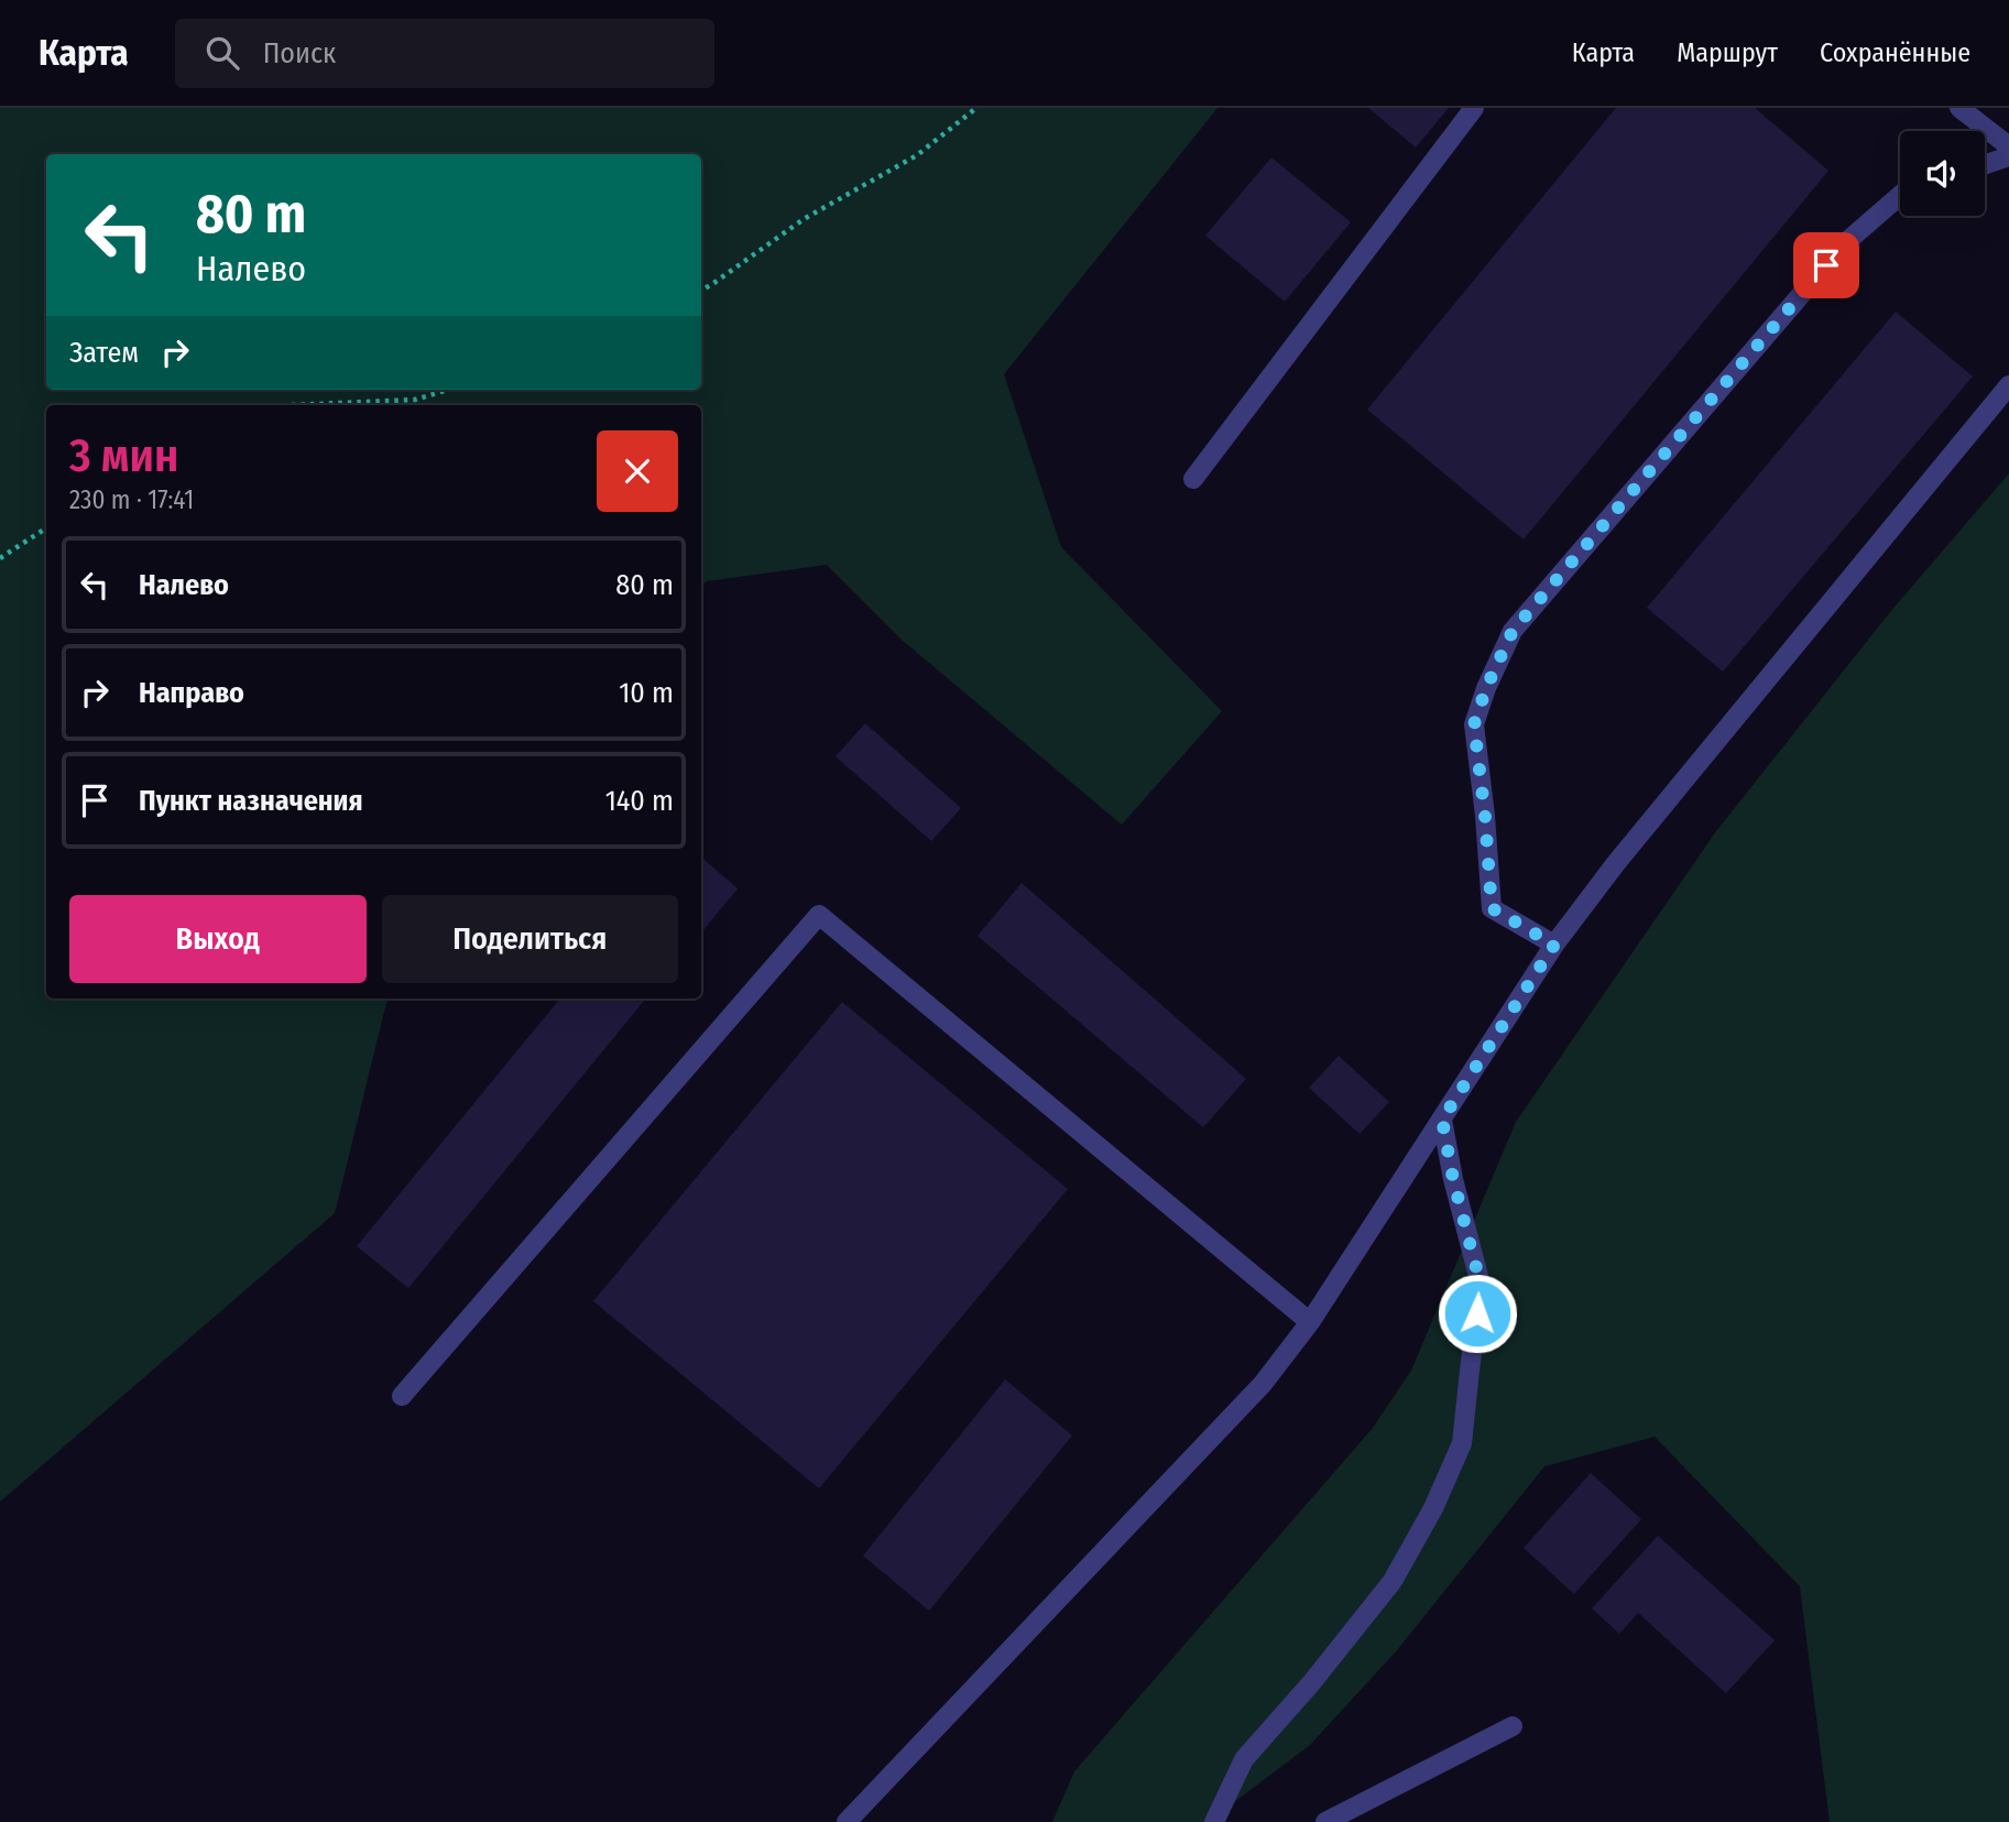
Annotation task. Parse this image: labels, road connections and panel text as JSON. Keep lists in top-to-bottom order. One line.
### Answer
{"page":{"header":"Карта","search":"Поиск","nav":["Карта","Маршрут","Сохранённые"],"turn":["80 m","Налево"],"then":"Затем","heading":["3 мин","230 m · 17:41"],"list":[{"name":"Налево","value":"80 m"},{"name":"Направо","value":"10 m"},{"name":"Пункт назначения","value":"140 m"}],"buttons":["Выход","Поделиться"]}}
